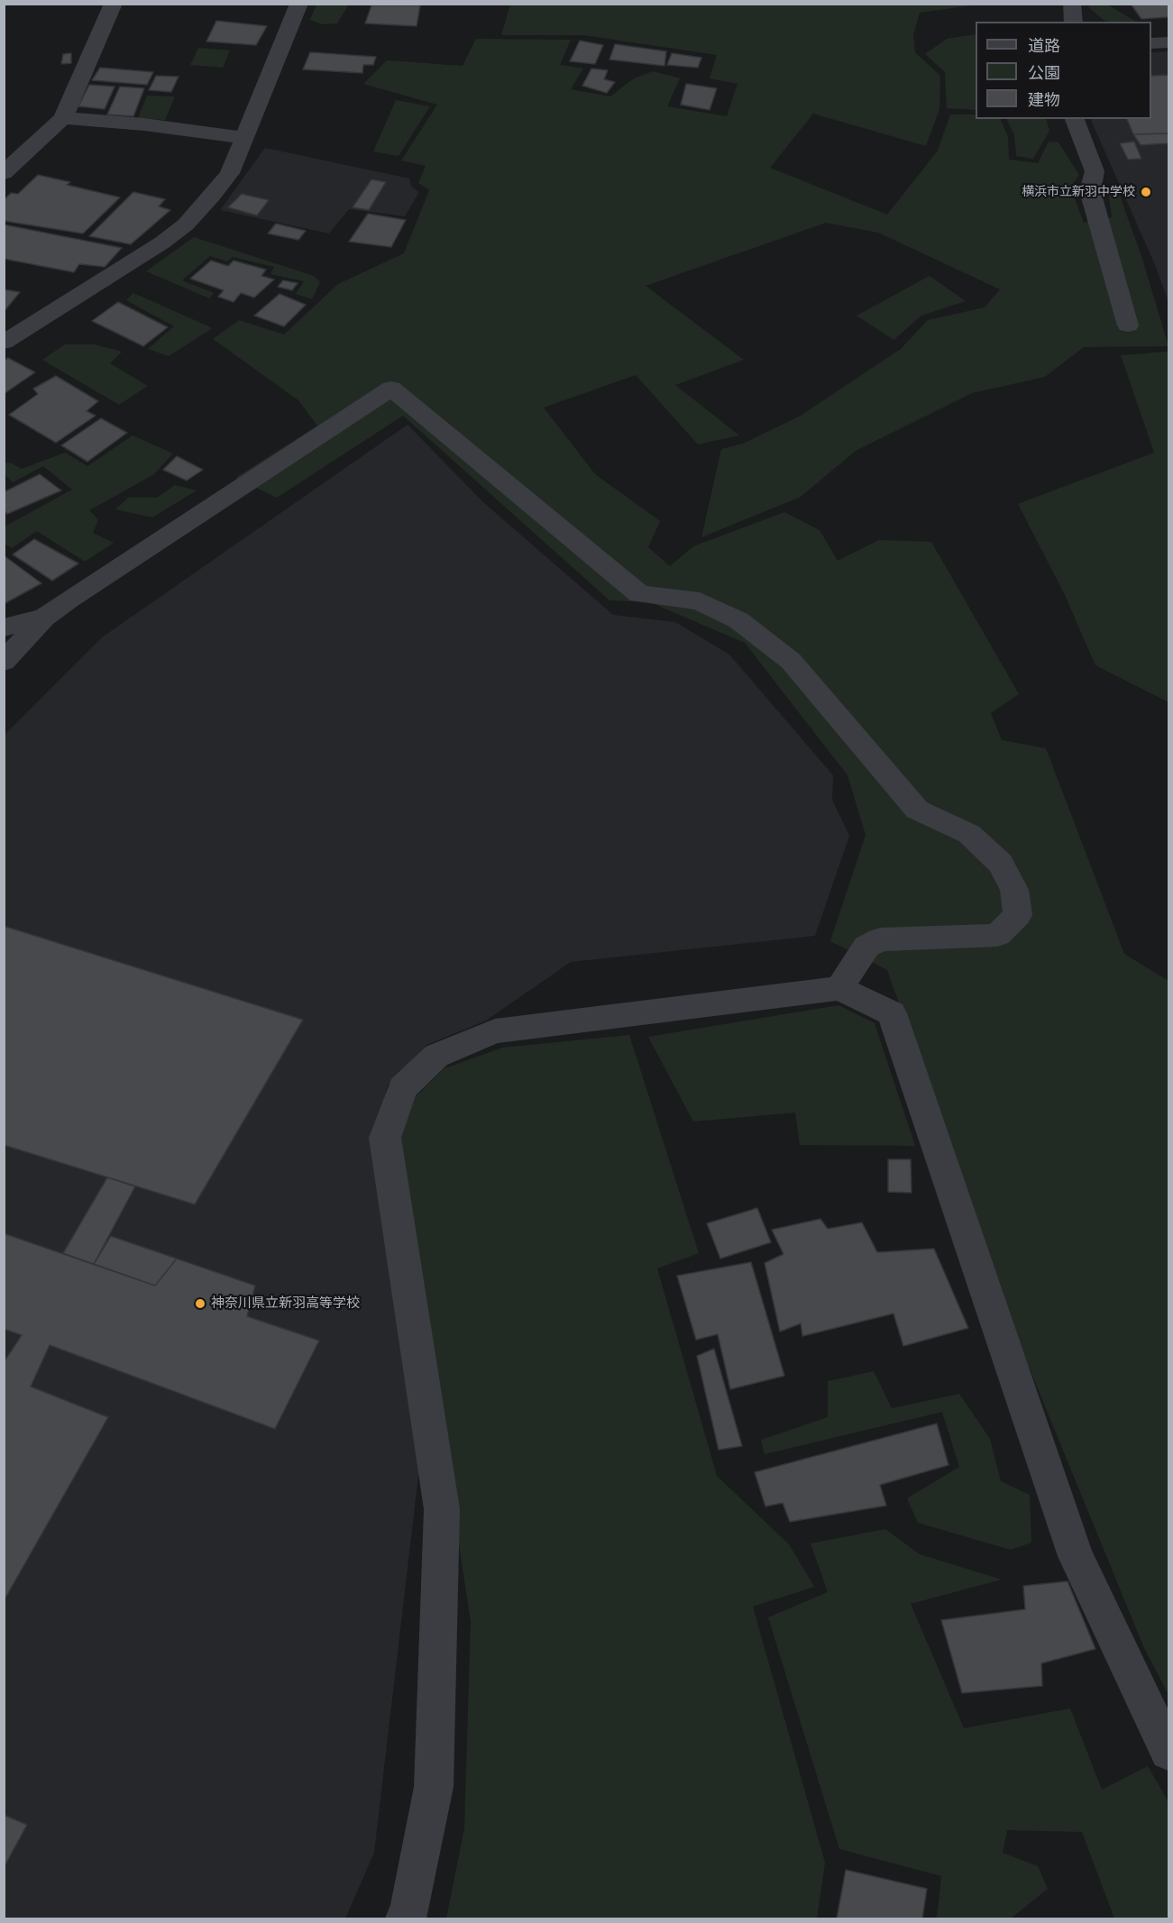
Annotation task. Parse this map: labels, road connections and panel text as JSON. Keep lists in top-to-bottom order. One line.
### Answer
{"places":["横浜市立新羽中学校","神奈川県立新羽高等学校"],"legend":["道路","公園","建物"]}
